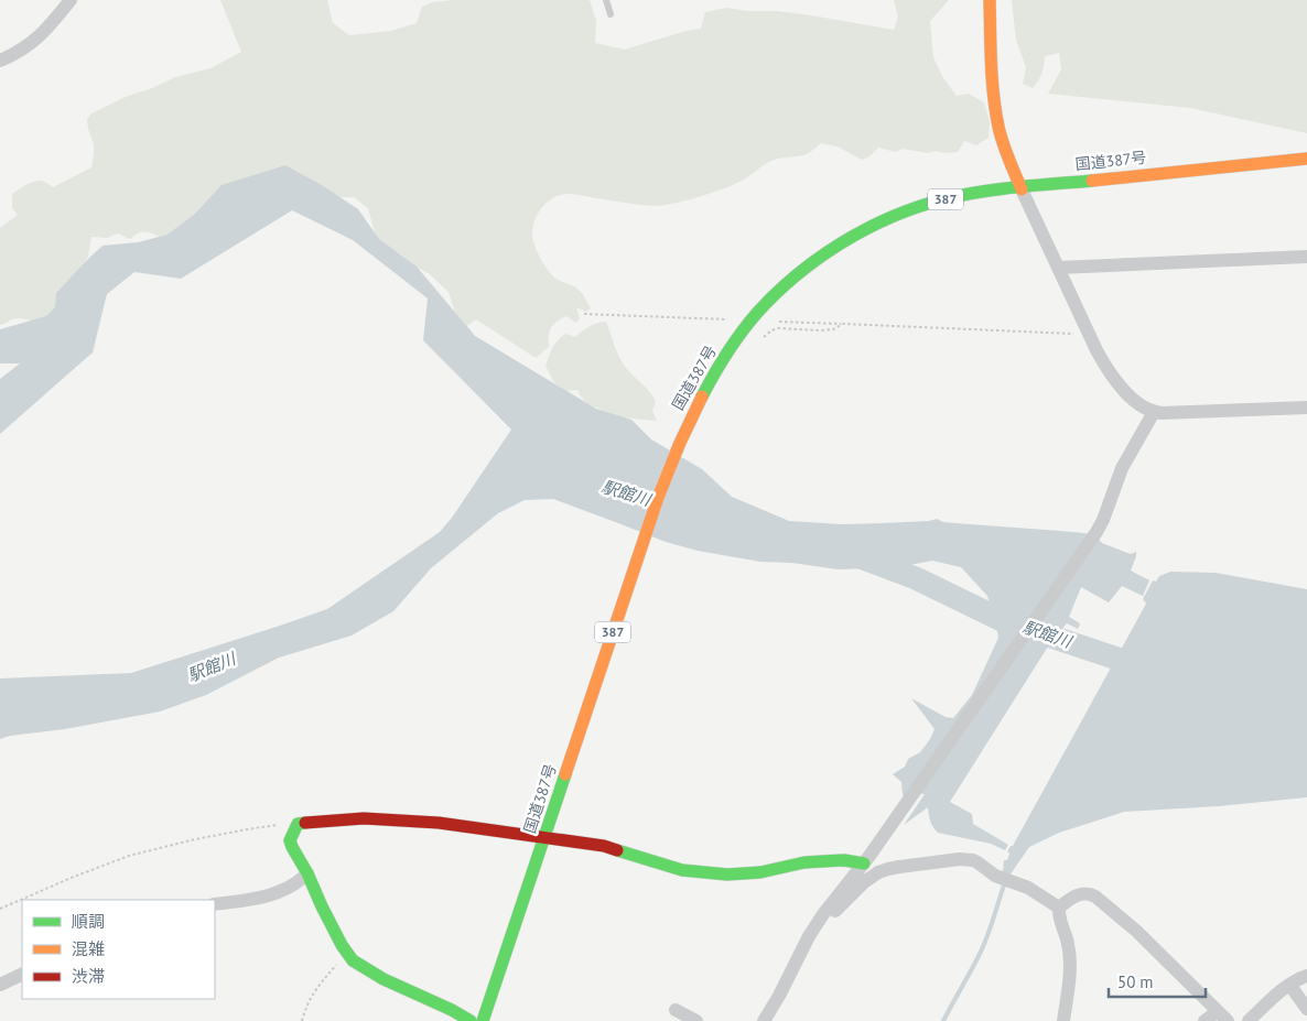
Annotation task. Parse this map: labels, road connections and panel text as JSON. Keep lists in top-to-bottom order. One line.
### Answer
{"streets":{"main road":["国道387号","387"]},"water":["駅館川"],"legend":["順調","混雑","渋滞"],"scale_bar":"50 m"}
